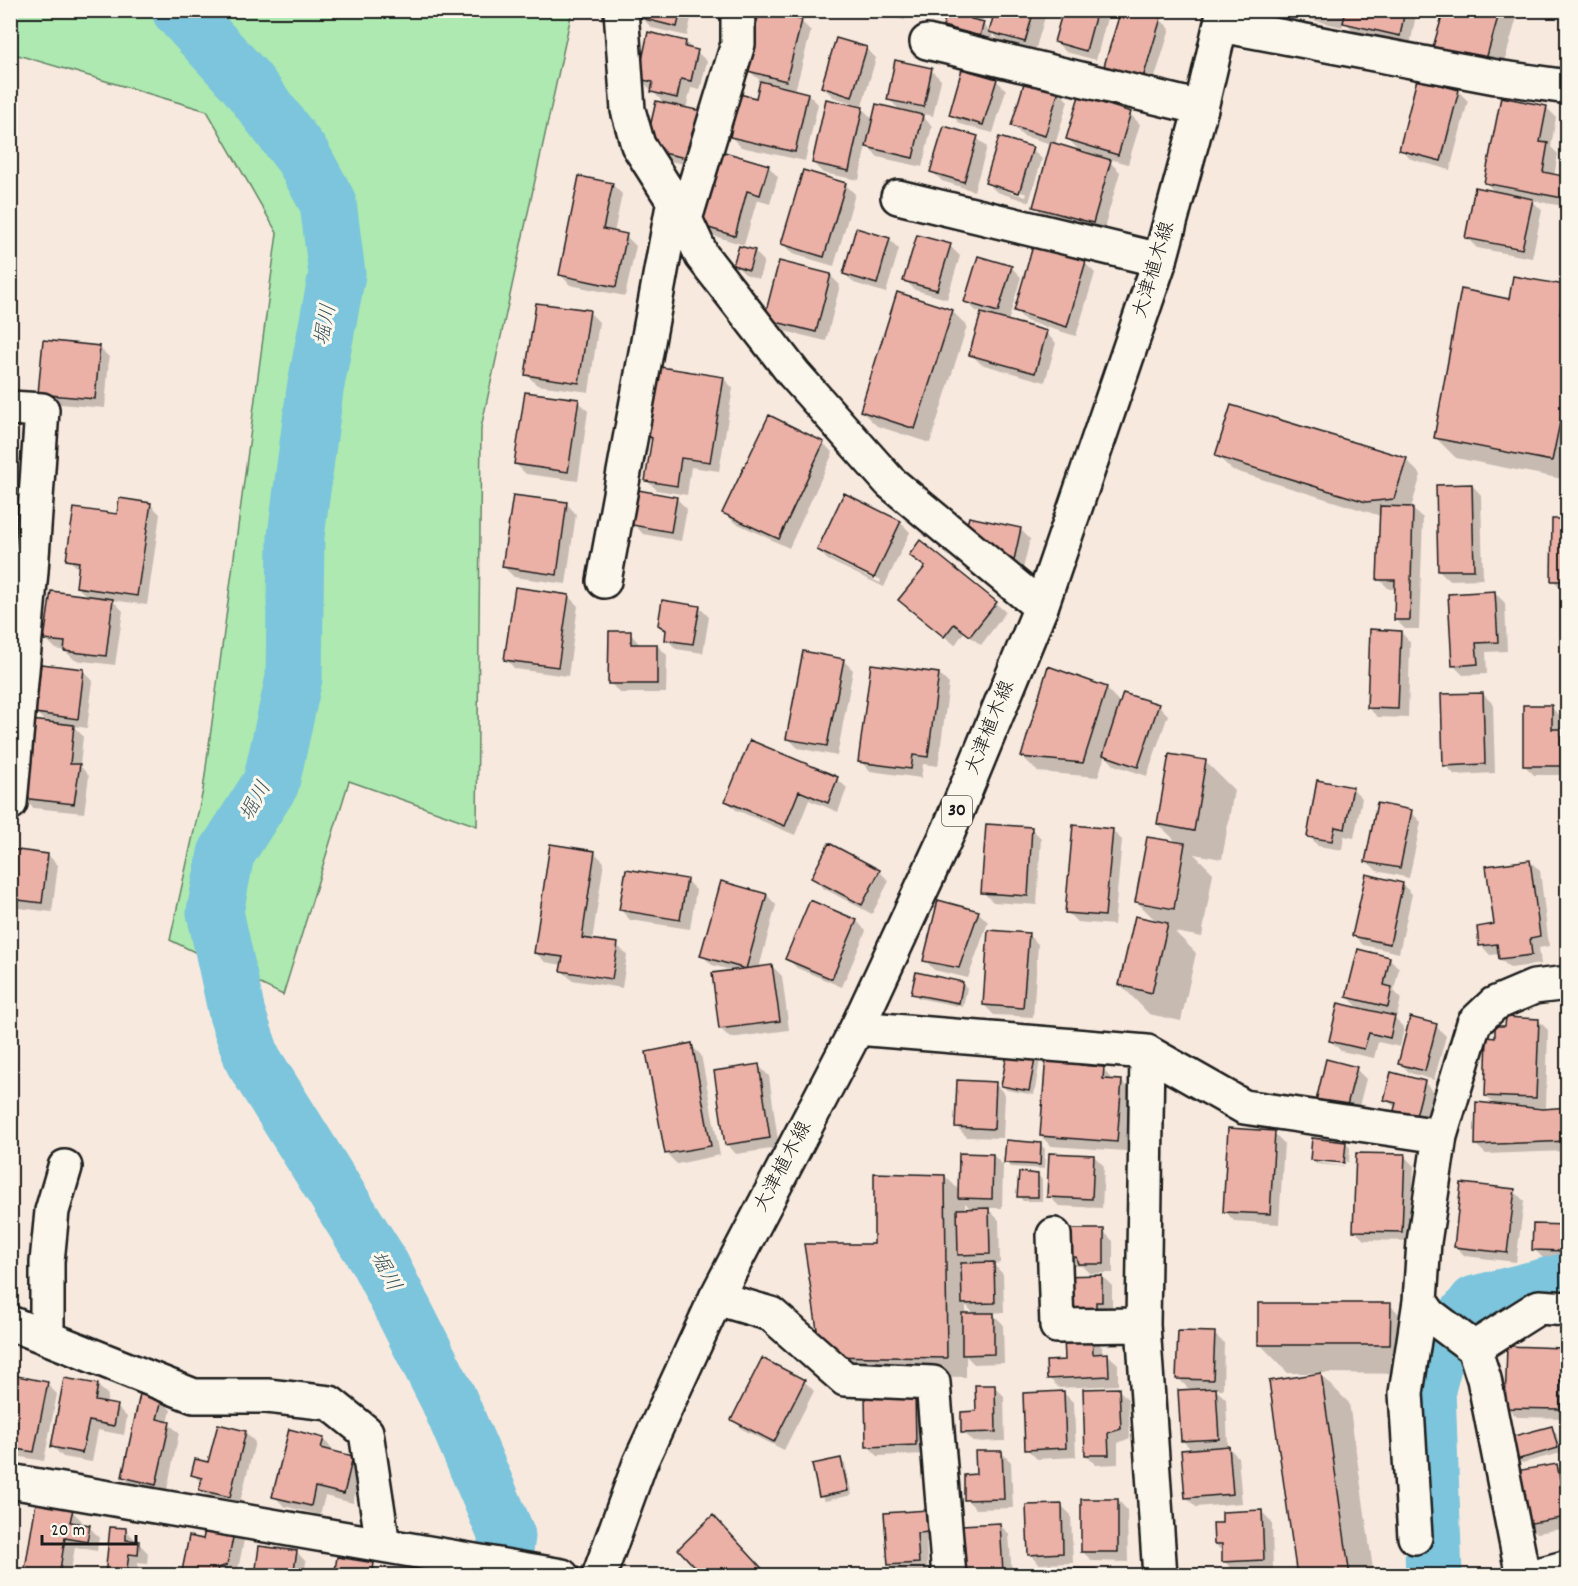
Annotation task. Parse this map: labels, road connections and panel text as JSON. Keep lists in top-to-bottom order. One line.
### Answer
{"streets":{"street":["大津植木線","30"]},"water":["堀川"],"scale_bar":"20 m"}
